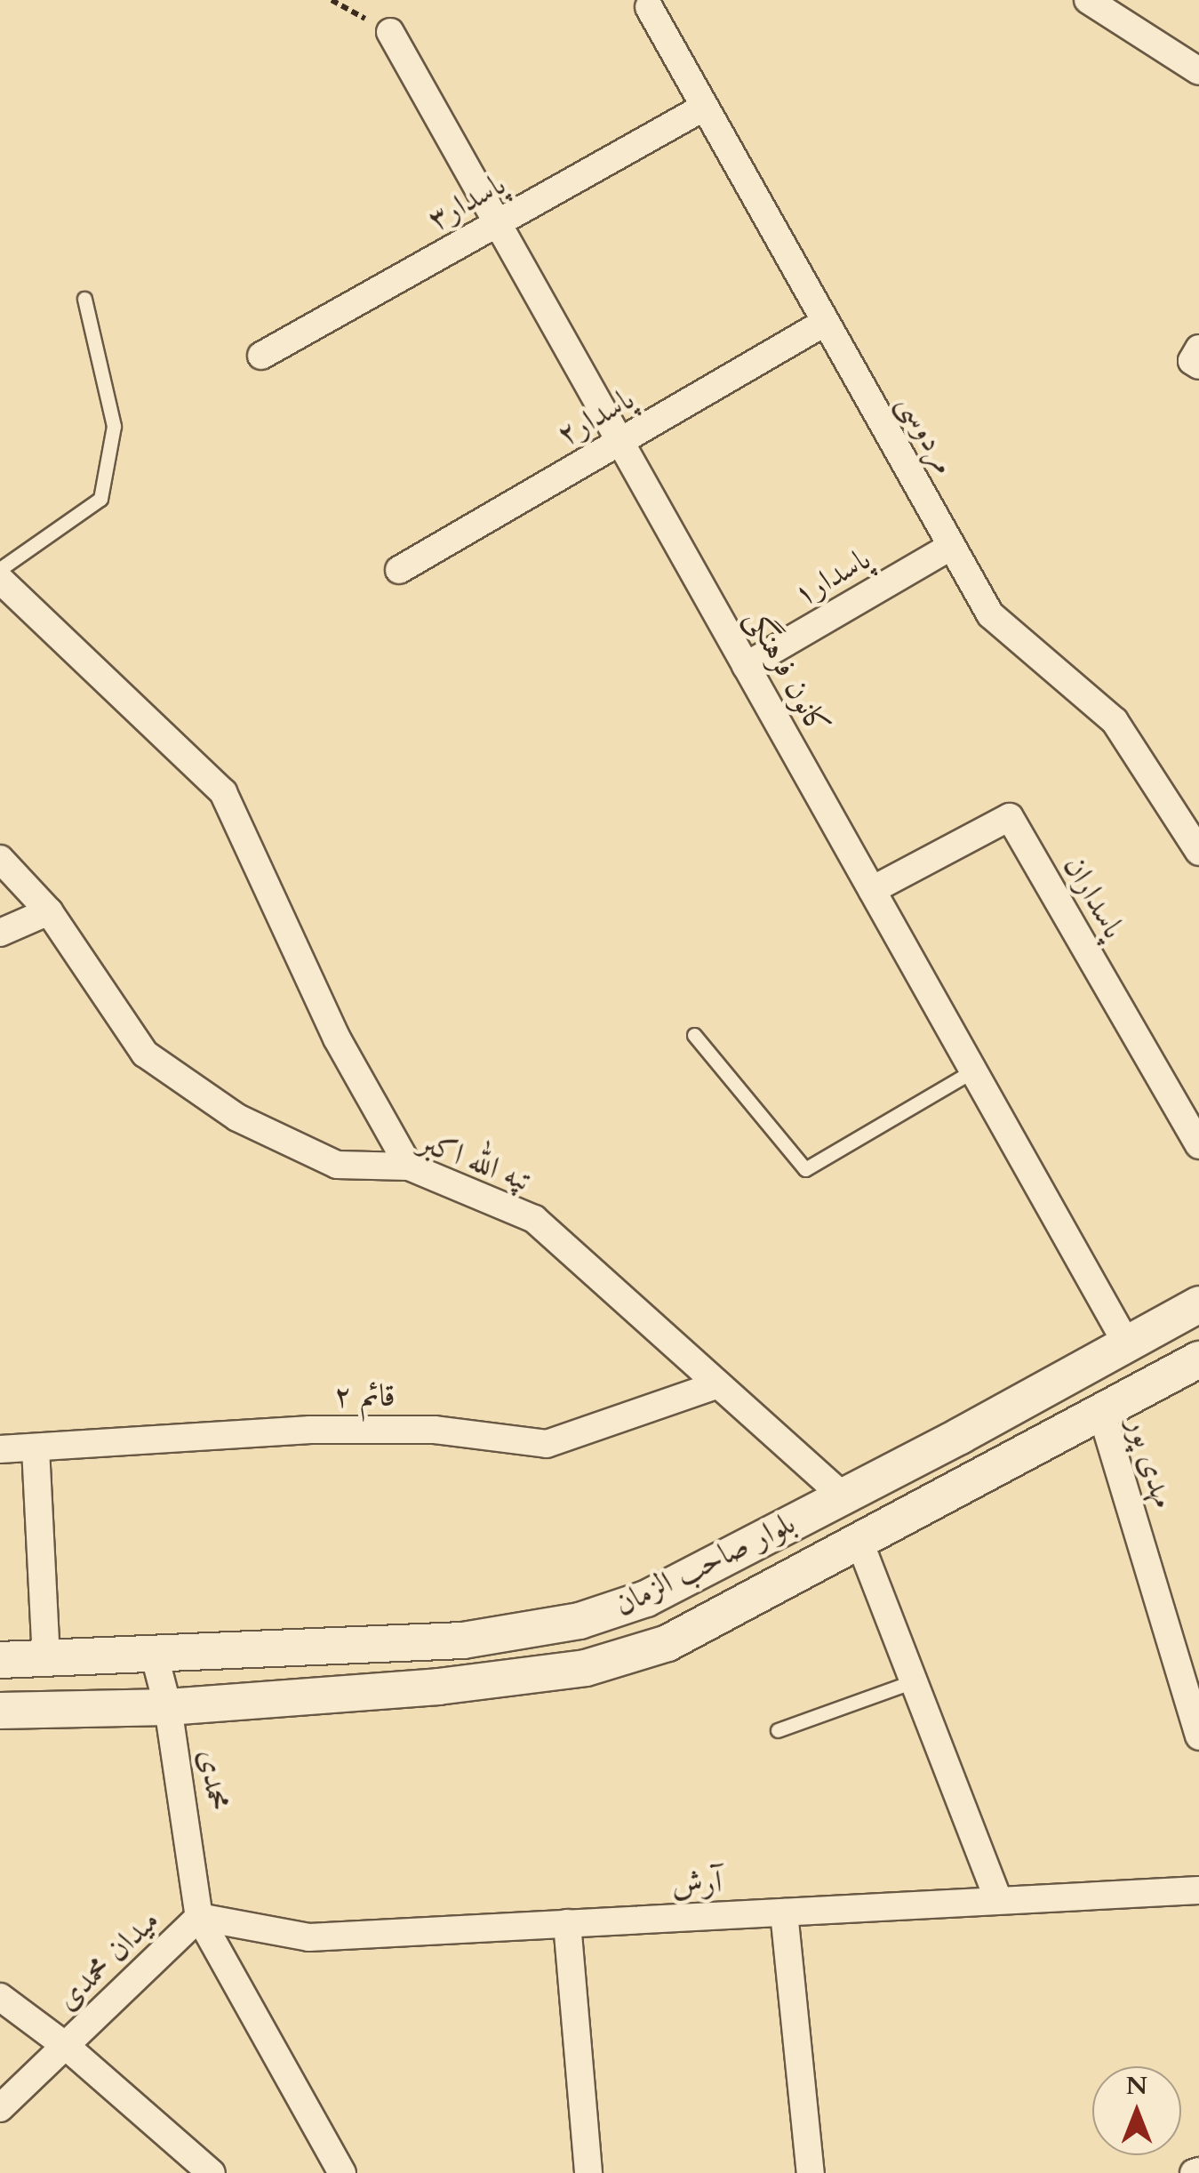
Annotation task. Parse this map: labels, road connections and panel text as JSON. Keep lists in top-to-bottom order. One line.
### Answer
{"streets":{"main road":["بلوار صاحب الزمان"],"street":["پاسدار۳","پاسدار۲","مردوسی","پاسدار۱","کانون فرهنگی","پاسداران","تپه الله اکبر","قائم ۲","مهدی پور","محمدی","آرش","میدان محمدی"]},"crossings":[["پاسدار۳","مردوسی"],["پاسدار۳","کانون فرهنگی"],["پاسدار۲","مردوسی"],["پاسدار۲","کانون فرهنگی"],["مردوسی","پاسدار۱"],["پاسدار۱","کانون فرهنگی"],["کانون فرهنگی","پاسداران"],["کانون فرهنگی","بلوار صاحب الزمان"],["تپه الله اکبر","قائم ۲"],["تپه الله اکبر","بلوار صاحب الزمان"],["مهدی پور","بلوار صاحب الزمان"],["بلوار صاحب الزمان","محمدی"],["محمدی","آرش"],["محمدی","میدان محمدی"],["آرش","میدان محمدی"]],"north":"top"}
